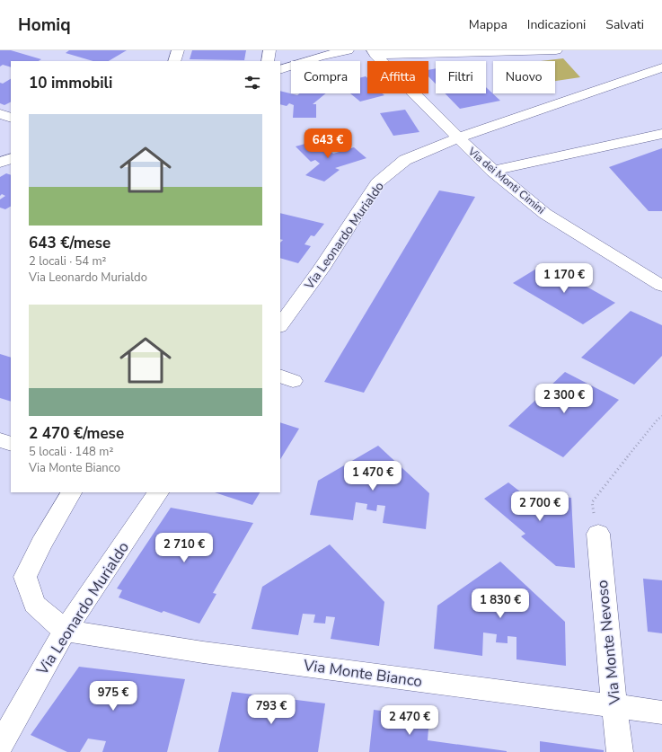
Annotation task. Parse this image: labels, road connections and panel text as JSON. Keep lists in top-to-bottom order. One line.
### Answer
{"streets":{"street":["Via dei Monti Cimini","Via Leonardo Murialdo","Via Monte Nevoso","Via Monte Bianco"]},"crossings":[["Via dei Monti Cimini","Via Leonardo Murialdo"],["Via Leonardo Murialdo","Via Monte Bianco"],["Via Monte Nevoso","Via Monte Bianco"]],"page":{"header":"Homiq","nav":["Mappa","Indicazioni","Salvati"],"chip":["Compra","Affitta","Filtri","Nuovo"],"heading":"10 immobili","list":[{"name":"643 €/mese","note":"2 locali · 54 m² · Via Leonardo Murialdo"},{"name":"2 470 €/mese","note":"5 locali · 148 m² · Via Monte Bianco"}],"price":["643 €","1 170 €","2 300 €","1 470 €","2 700 €","2 710 €","1 830 €","975 €","793 €","2 470 €"]}}
